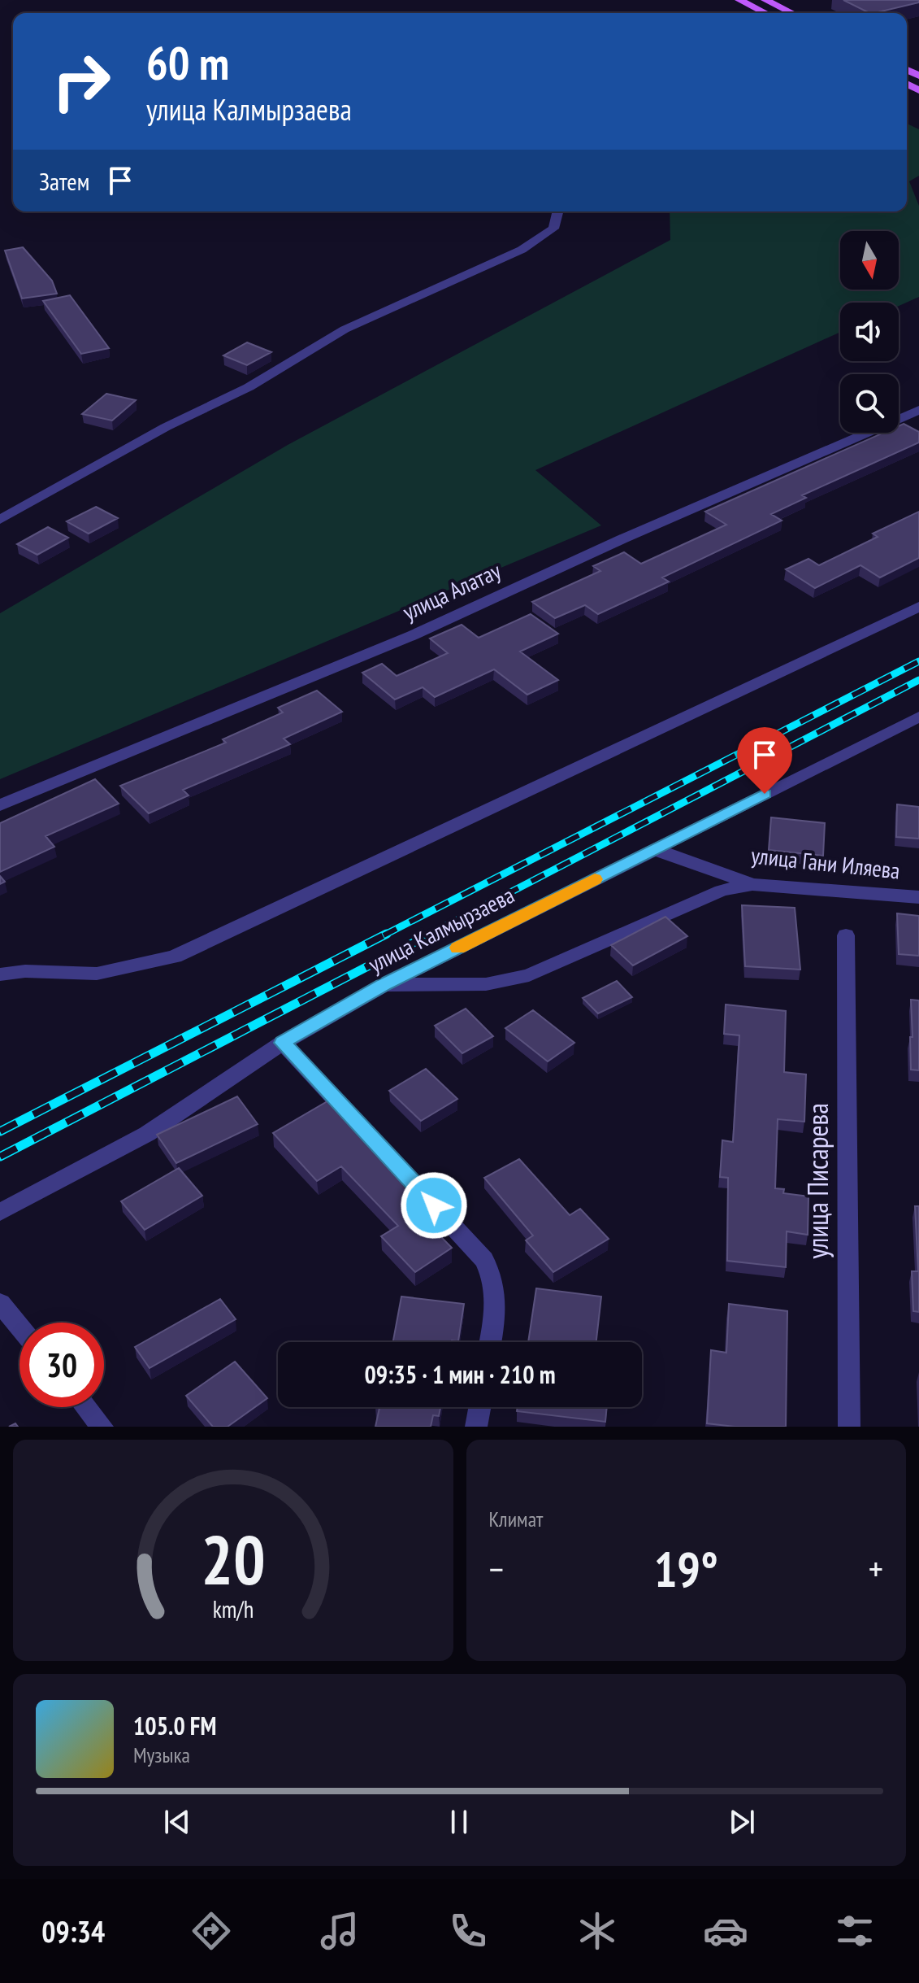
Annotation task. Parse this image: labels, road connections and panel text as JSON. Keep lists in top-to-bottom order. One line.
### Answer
{"streets":{"street":["улица Алатау","улица Гани Иляева","улица Калмырзаева","улица Писарева"]},"crossings":[["улица Гани Иляева","улица Калмырзаева"]],"north":"bottom","page":{"turn":["60 m","улица Калмырзаева"],"then":"Затем","limit":"30","trip":"09:35 · 1 мин · 210 m","tile":"Климат","heat":["−","19°","+"],"song":["105.0 FM","Музыка"],"tabs":"09:34","gauge":["20","km/h"]}}
